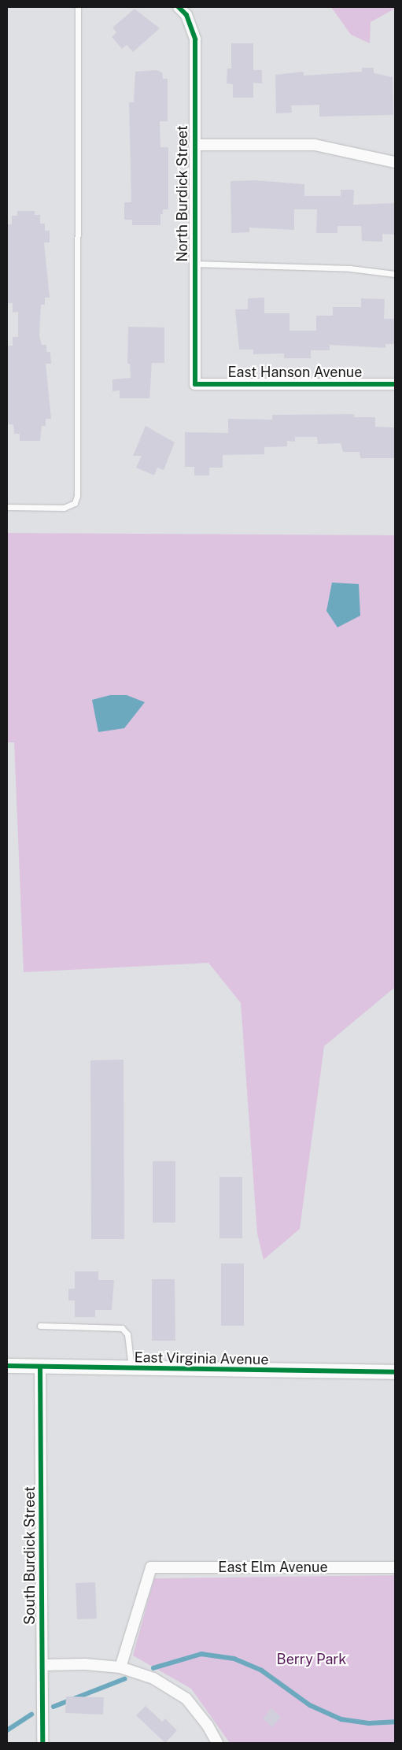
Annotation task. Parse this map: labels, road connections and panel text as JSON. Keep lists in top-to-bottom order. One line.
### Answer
{"streets":{"street":["North Burdick Street","East Hanson Avenue","East Virginia Avenue","South Burdick Street","East Elm Avenue"]},"crossings":[["North Burdick Street","East Hanson Avenue"],["East Virginia Avenue","South Burdick Street"]],"parks":["Berry Park"]}
